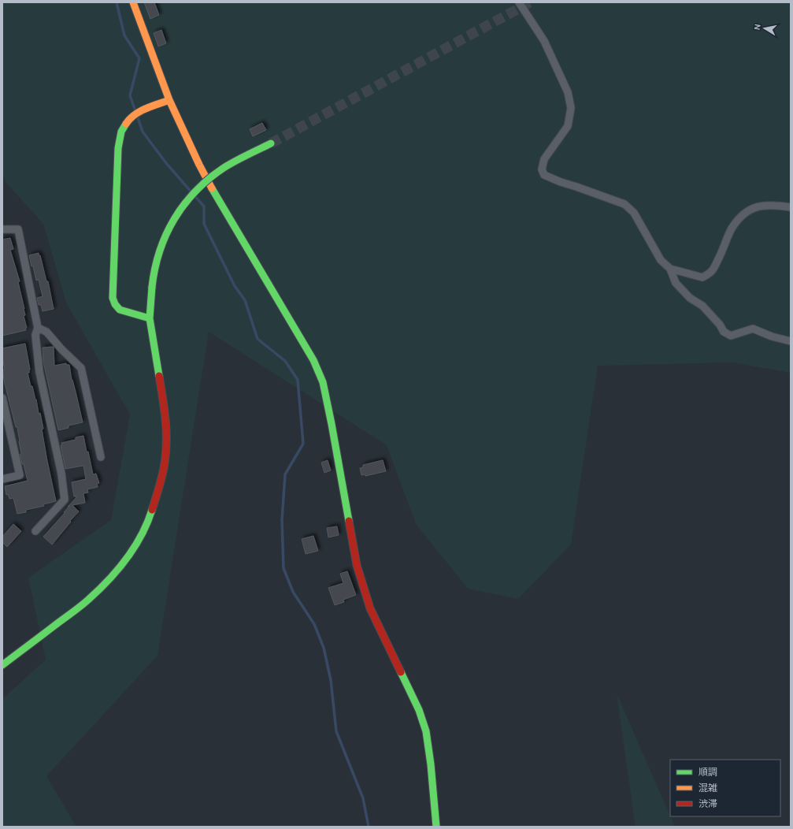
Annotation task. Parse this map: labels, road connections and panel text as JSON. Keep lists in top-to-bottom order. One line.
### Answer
{"legend":["順調","混雑","渋滞"],"north":"left"}
